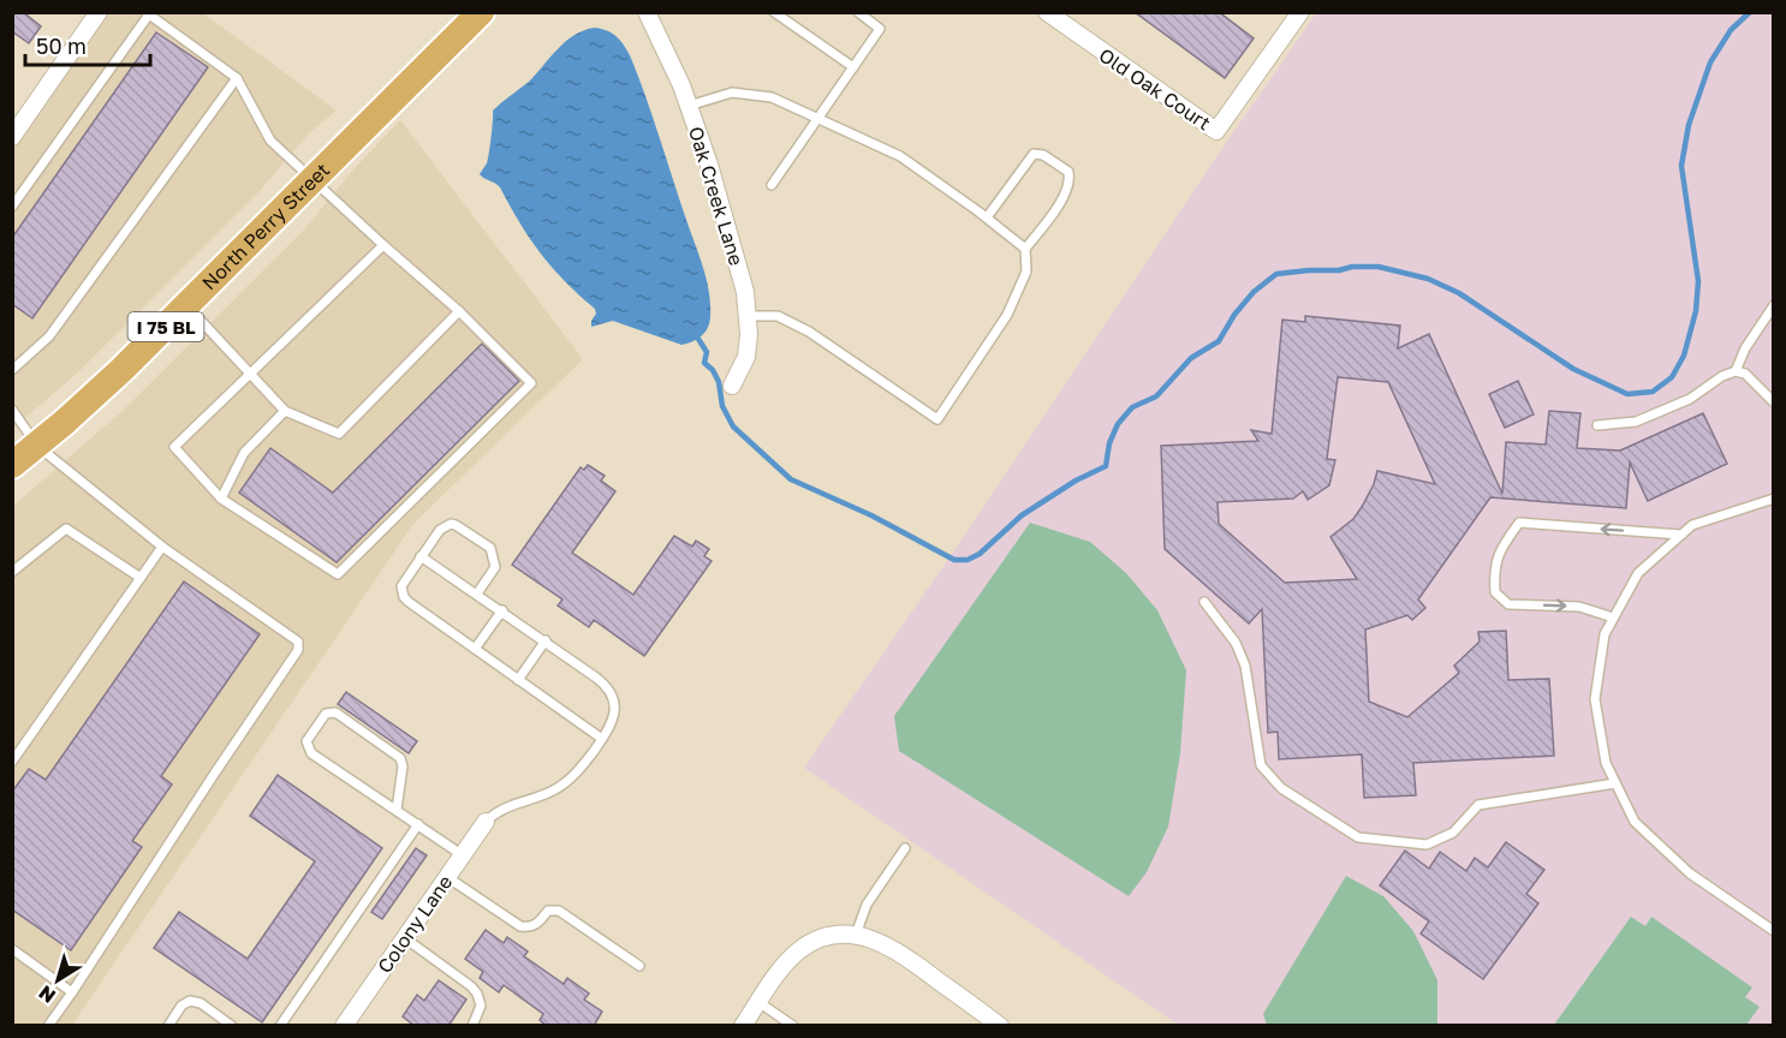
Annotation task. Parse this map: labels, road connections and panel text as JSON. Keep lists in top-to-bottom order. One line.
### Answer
{"streets":{"main road":["North Perry Street","I 75 BL"],"street":["Old Oak Court","Oak Creek Lane","Colony Lane"]},"scale_bar":"50 m","north":"bottom left"}
